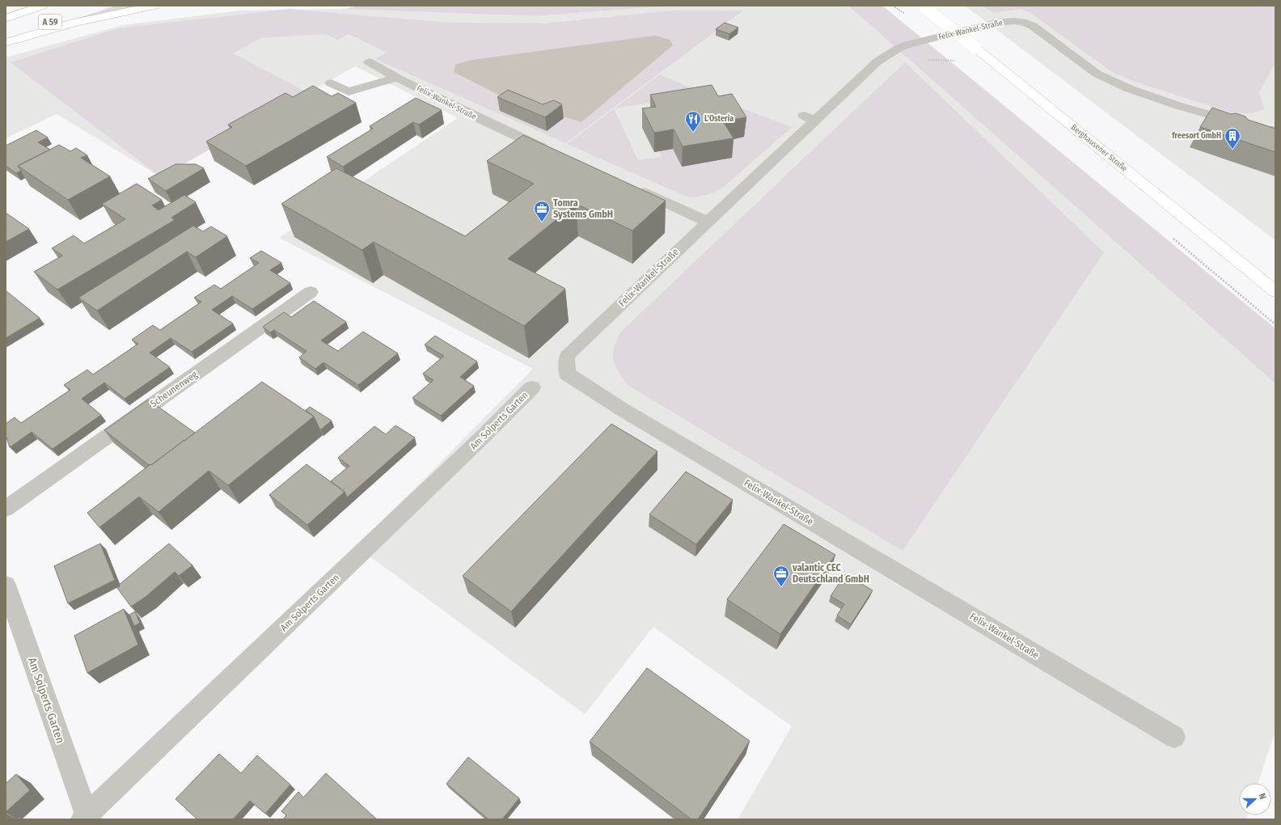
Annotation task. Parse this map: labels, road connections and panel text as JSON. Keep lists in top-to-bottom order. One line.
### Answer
{"streets":{"main road":["A 59","Berghausener Straße"],"street":["Felix-Wankel-Straße","Scheunenweg","Am Solperts Garten"]},"places":{"restaurant":["L'Osteria"],"building":["freesort GmbH"],"office":["Tomra Systems GmbH","valantic CEC Deutschland GmbH"]},"north":"right"}
